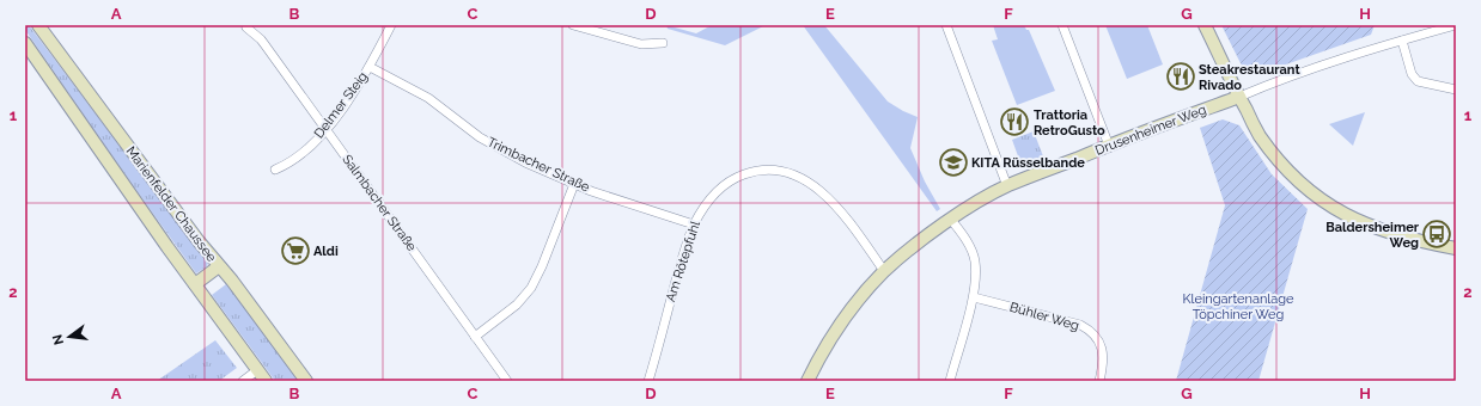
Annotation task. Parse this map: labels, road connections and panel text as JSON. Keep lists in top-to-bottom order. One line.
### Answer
{"streets":{"main road":["Drusenheimer Weg","Marienfelder Chaussee"],"street":["Delmer Steig","Trimbacher Straße","Salmbacher Straße","Am Rötepfuhl","Bühler Weg"]},"crossings":[["Delmer Steig","Trimbacher Straße"],["Delmer Steig","Salmbacher Straße"],["Drusenheimer Weg","Am Rötepfuhl"],["Trimbacher Straße","Am Rötepfuhl"]],"parks":["Kleingartenanlage Töpchiner Weg"],"places":{"restaurant":["Steakrestaurant Rivado","Trattoria RetroGusto"],"school or university":["KITA Rüsselbande"],"bus stop":["Baldersheimer Weg"],"supermarket":["Aldi"]},"north":"left","grid":{"columns":["A","B","C","D","E","F","G","H"],"rows":["1","2"]}}
